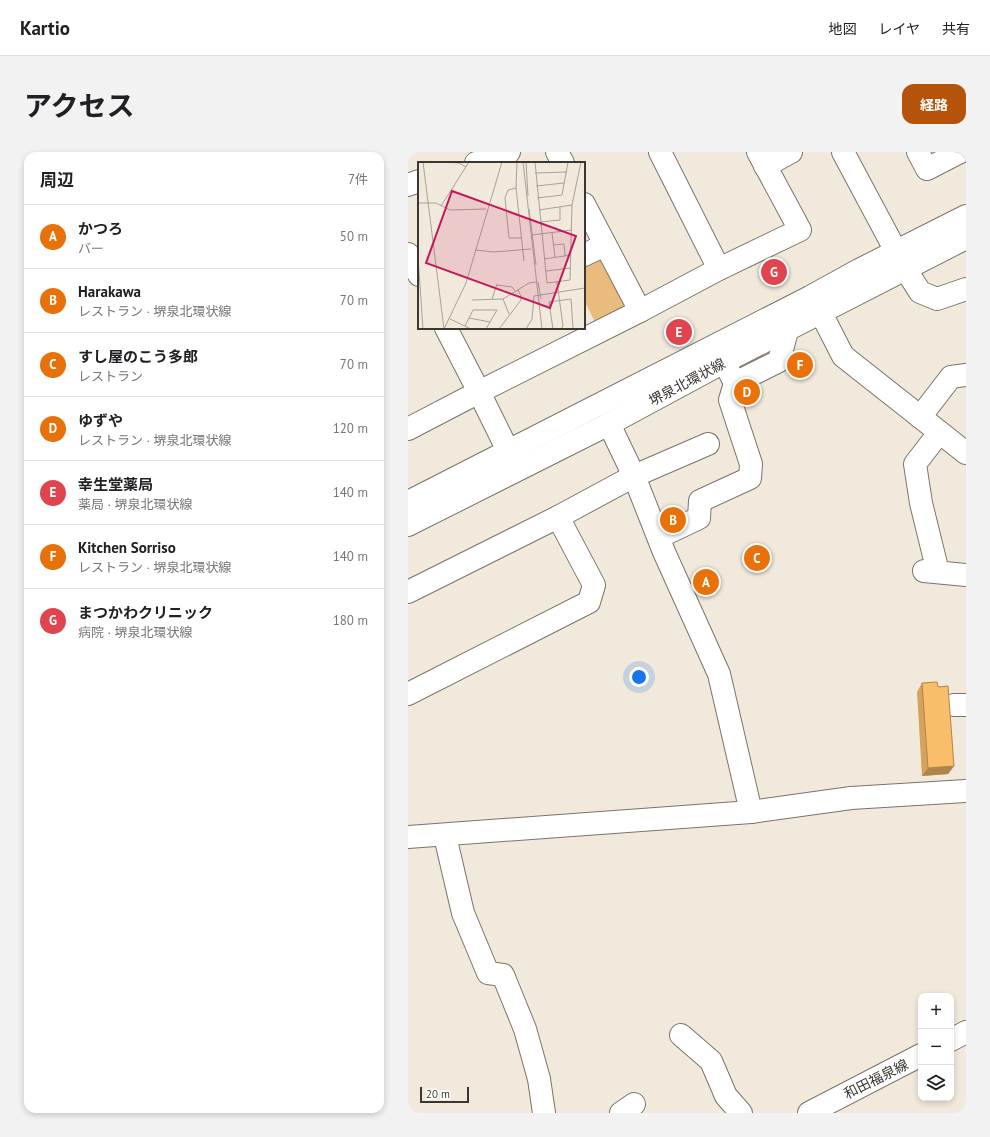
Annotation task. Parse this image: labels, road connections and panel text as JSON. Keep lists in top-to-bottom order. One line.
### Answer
{"streets":{"street":["堺泉北環状線","和田福泉線"]},"scale_bar":"20 m","page":{"header":"Kartio","nav":["地図","レイヤ","共有"],"title":"アクセス","buttons":"経路","heading":["周辺","7件"],"list":[{"mark":"A","name":"かつろ","note":"バー","value":"50 m"},{"mark":"B","name":"Harakawa","note":"レストラン · 堺泉北環状線","value":"70 m"},{"mark":"C","name":"すし屋のこう多郎","note":"レストラン","value":"70 m"},{"mark":"D","name":"ゆずや","note":"レストラン · 堺泉北環状線","value":"120 m"},{"mark":"E","name":"幸生堂薬局","note":"薬局 · 堺泉北環状線","value":"140 m"},{"mark":"F","name":"Kitchen Sorriso","note":"レストラン · 堺泉北環状線","value":"140 m"},{"mark":"G","name":"まつかわクリニック","note":"病院 · 堺泉北環状線","value":"180 m"}],"pins":["G","E","F","D","B","C","A"],"map_buttons":["+","−"],"scale":"20 m"}}
